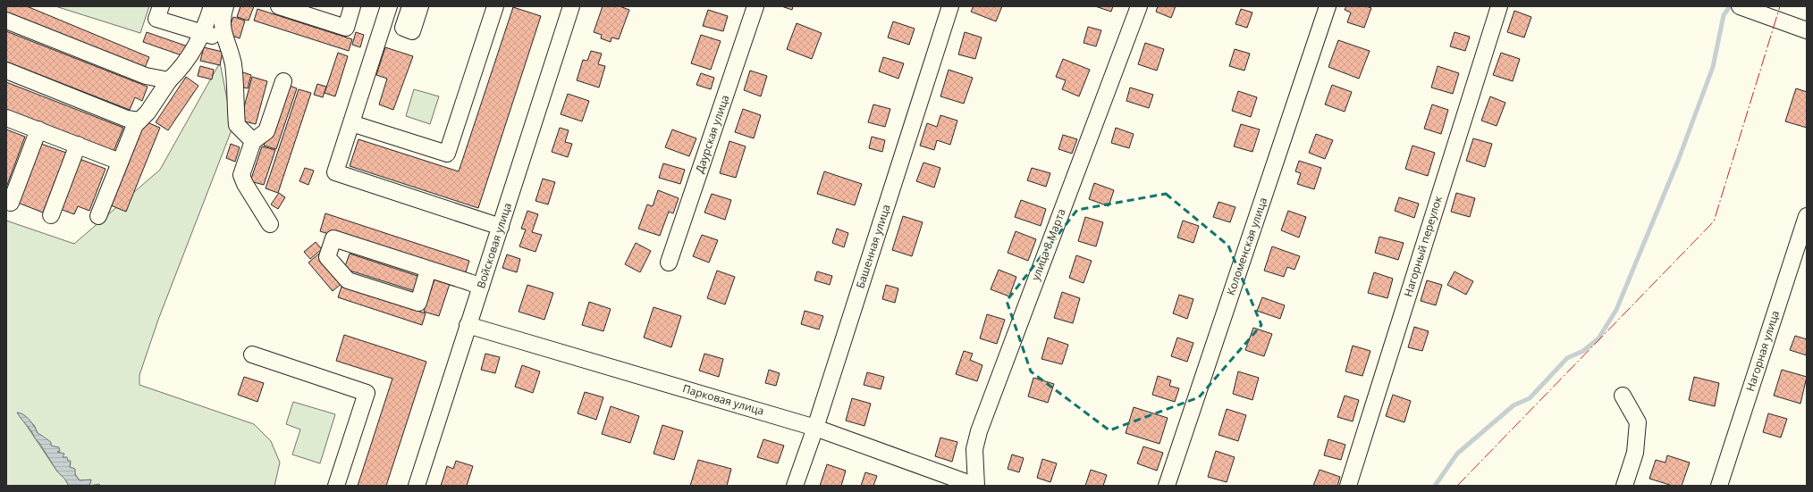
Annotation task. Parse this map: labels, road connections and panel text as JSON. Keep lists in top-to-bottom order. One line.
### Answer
{"streets":{"street":["Даурская улица","улица 8 Марта","Войсковая улица","Башенная улица","Коломенская улица","Нагорный переулок","Нагорная улица","Парковая улица"]},"crossings":[["улица 8 Марта","Парковая улица"],["Войсковая улица","Парковая улица"],["Башенная улица","Парковая улица"]]}
